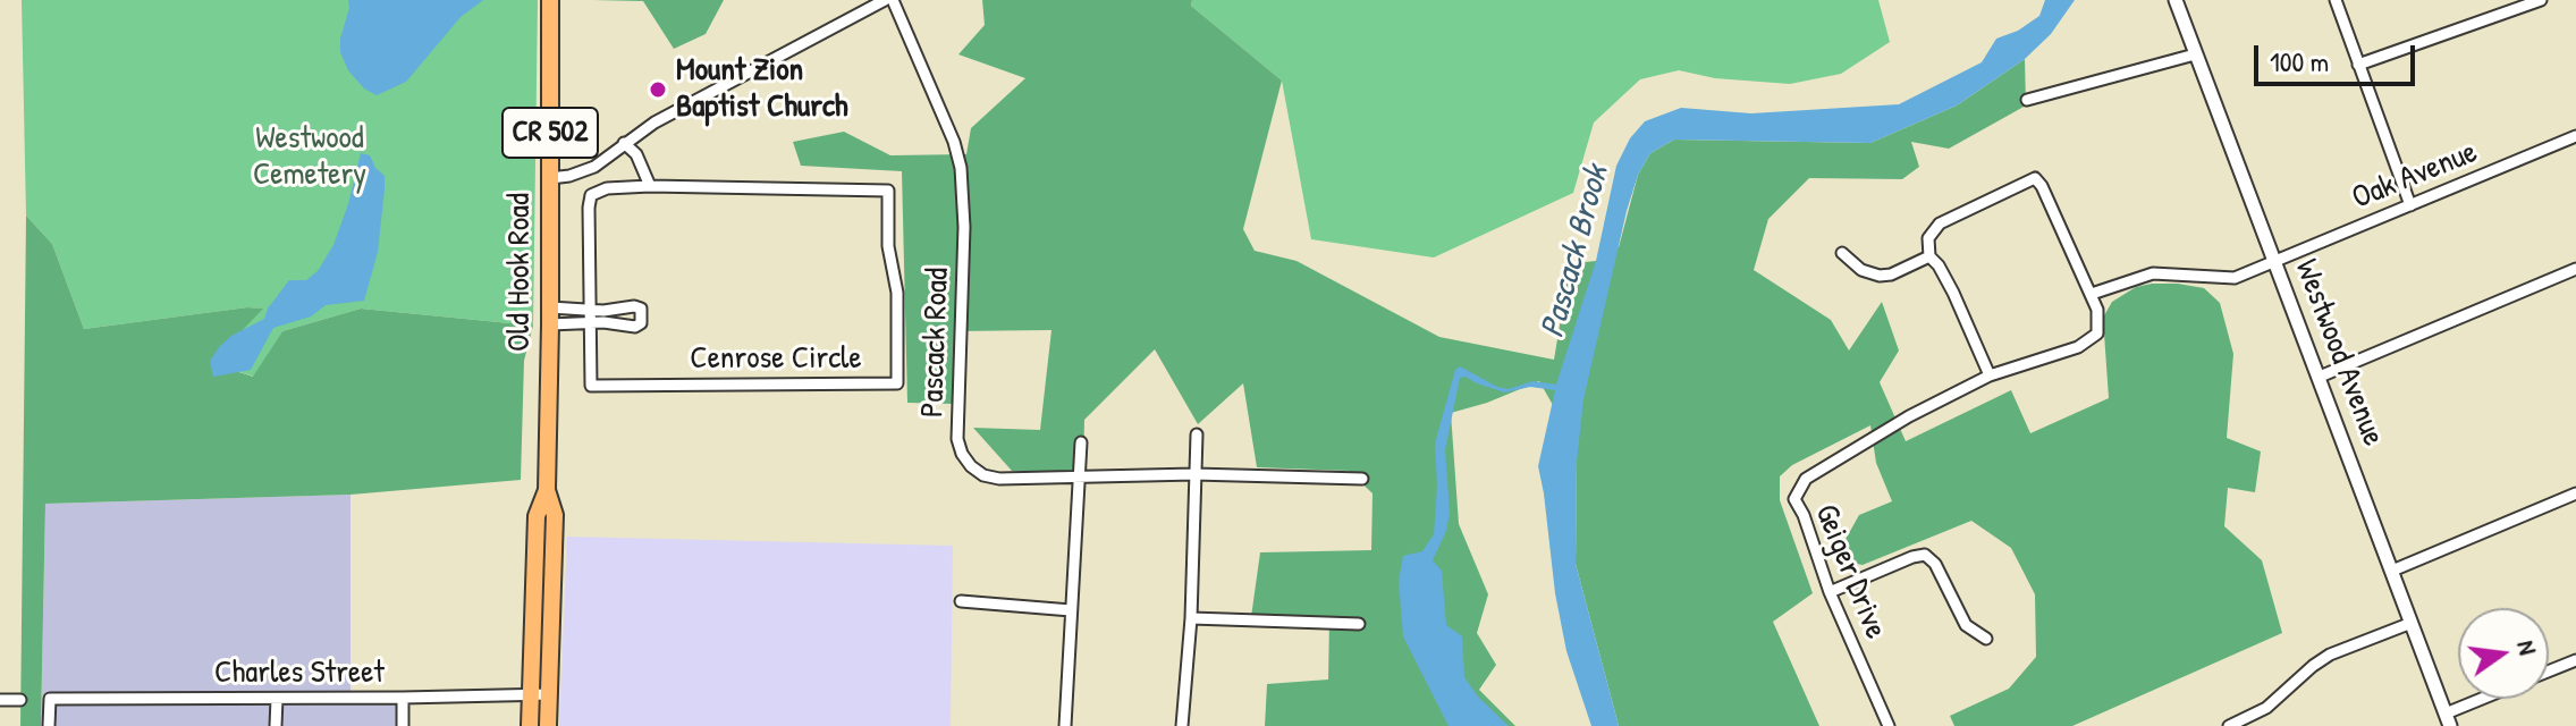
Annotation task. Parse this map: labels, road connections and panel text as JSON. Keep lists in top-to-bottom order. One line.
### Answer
{"streets":{"main road":["CR 502","Old Hook Road"],"street":["Oak Avenue","Pascack Road","Westwood Avenue","Cenrose Circle","Geiger Drive","Charles Street"]},"crossings":[["Oak Avenue","Westwood Avenue"],["Oak Avenue","Geiger Drive"],["Old Hook Road","Charles Street"]],"water":["Pascack Brook"],"parks":["Westwood Cemetery"],"places":["Mount Zion Baptist Church"],"scale_bar":"100 m","north":"right"}
